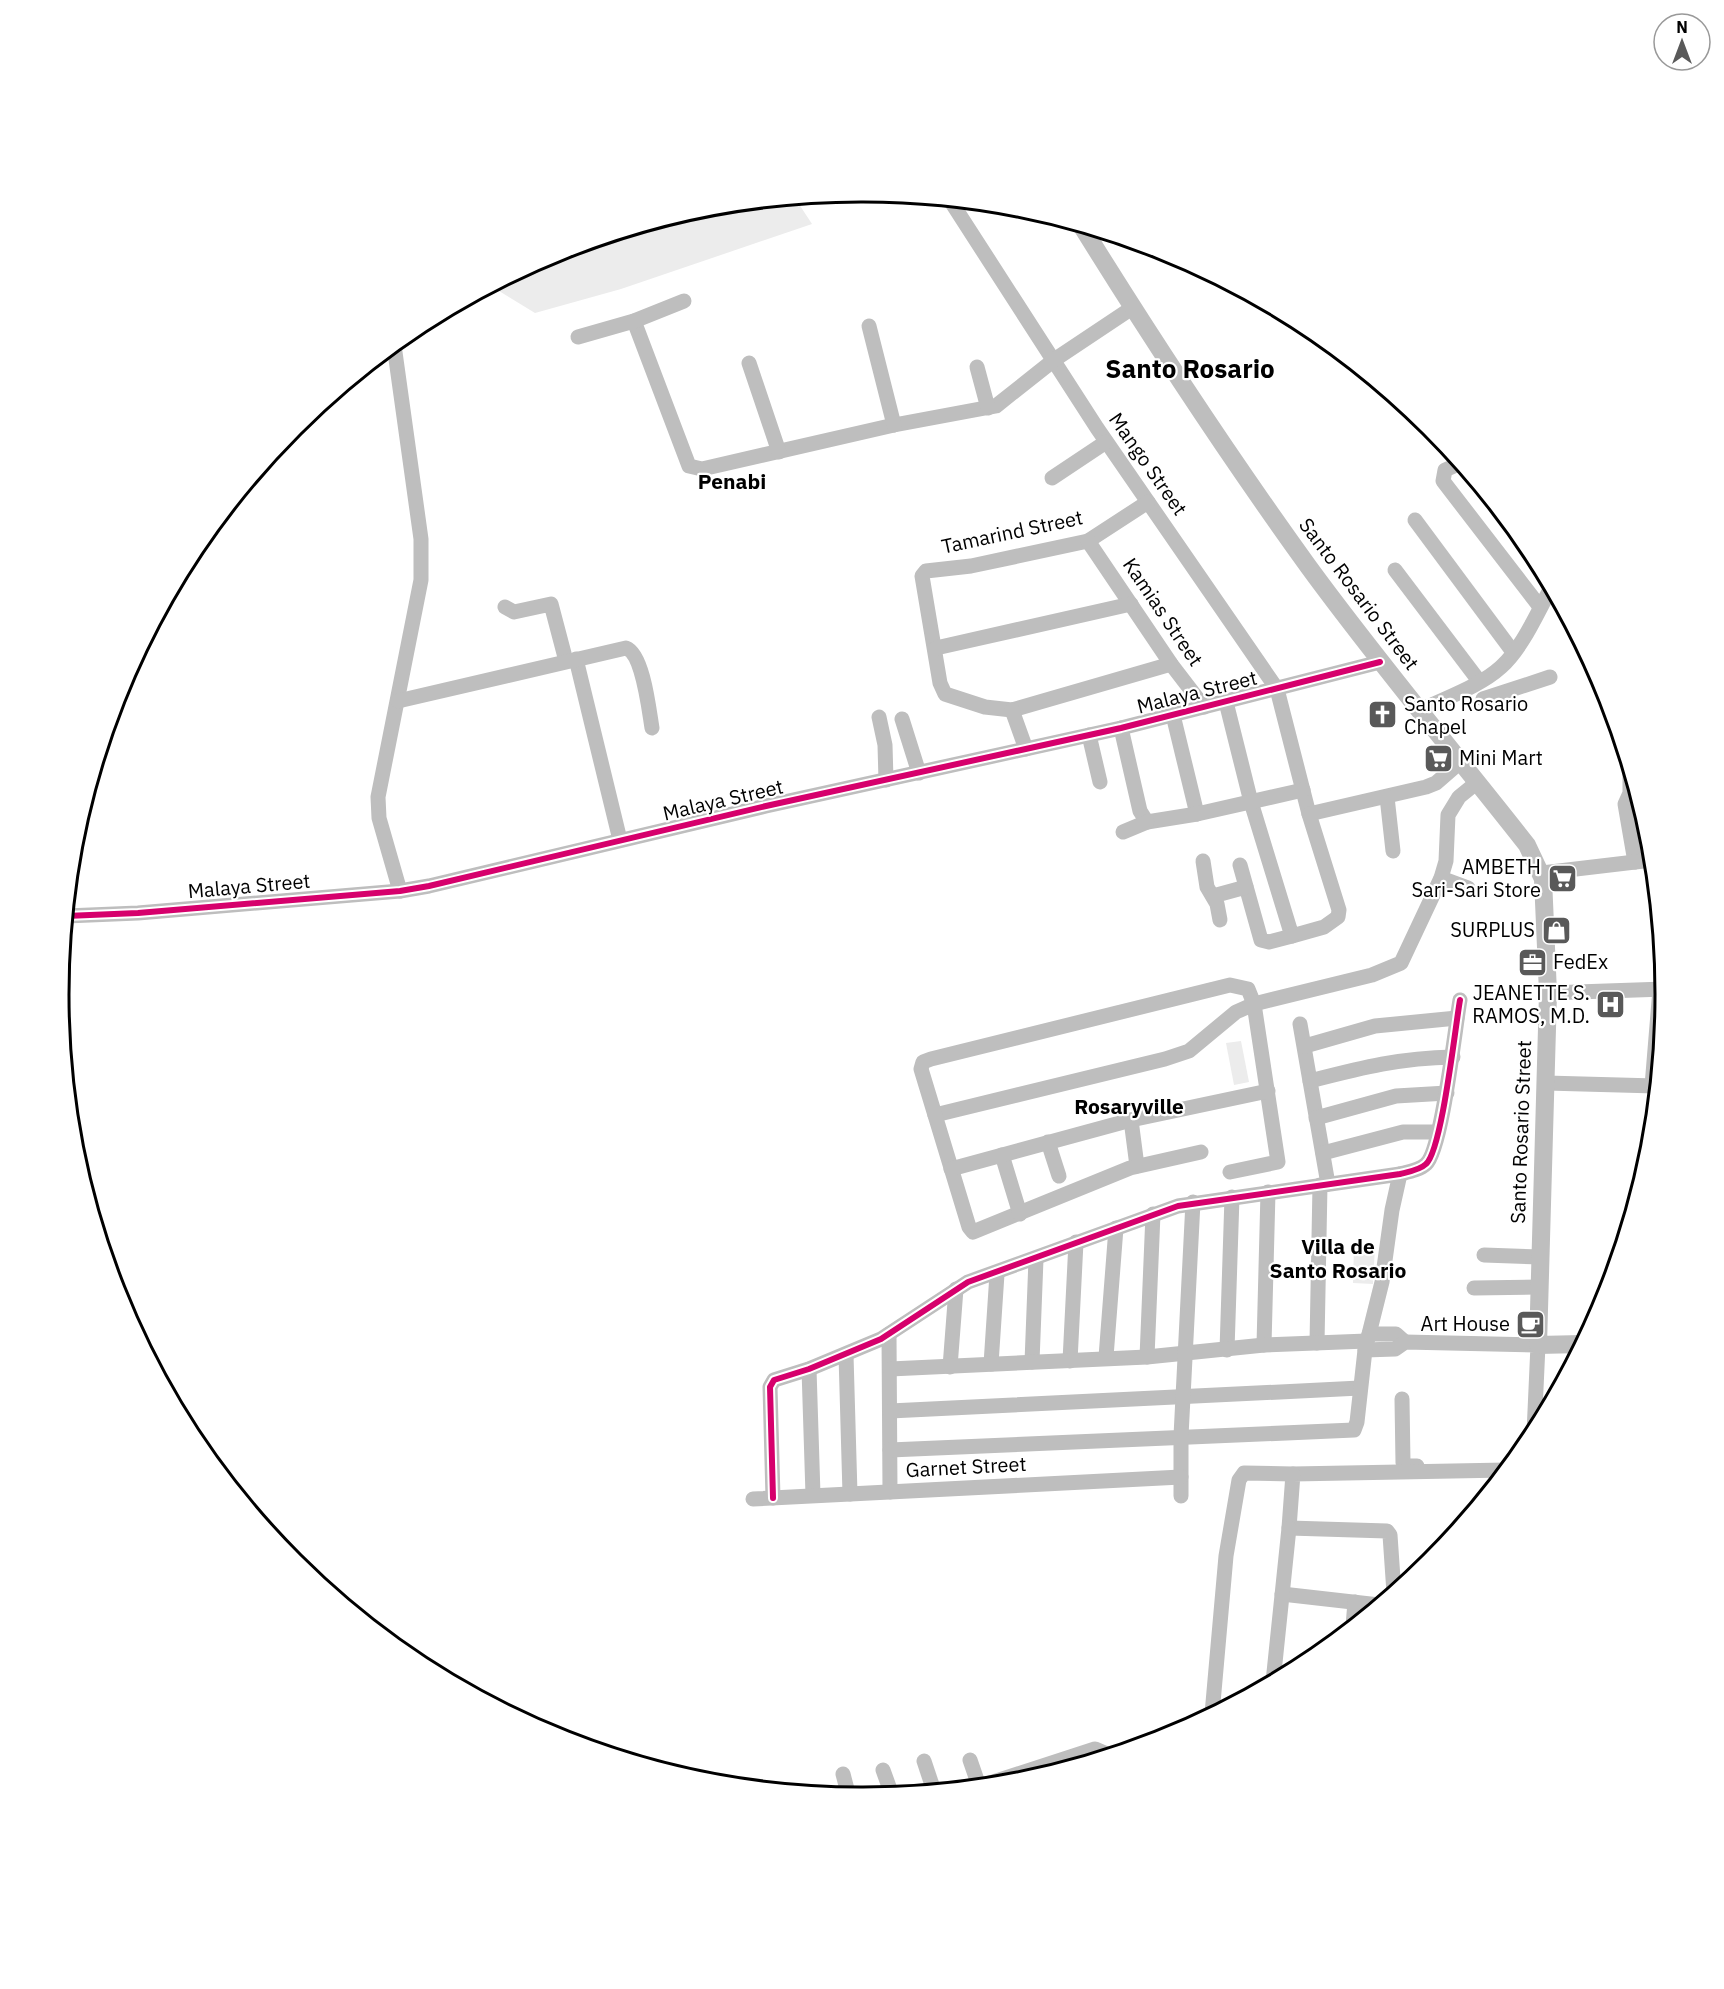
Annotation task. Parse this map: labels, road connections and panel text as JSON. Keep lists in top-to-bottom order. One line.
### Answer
{"streets":{"main road":["Santo Rosario Street"],"street":["Mango Street","Tamarind Street","Kamias Street","Malaya Street","Garnet Street"]},"crossings":[["Mango Street","Tamarind Street"],["Mango Street","Malaya Street"],["Tamarind Street","Kamias Street"],["Santo Rosario Street","Malaya Street"],["Kamias Street","Malaya Street"]],"districts":["Santo Rosario","Penabi","Rosaryville","Villa de Santo Rosario"],"places":{"church":["Santo Rosario Chapel"],"supermarket":["Mini Mart","AMBETH Sari-Sari Store"],"shop":["SURPLUS"],"office":["FedEx"],"hospital":["JEANETTE S. RAMOS, M.D."],"cafe":["Art House"]},"north":"top"}
